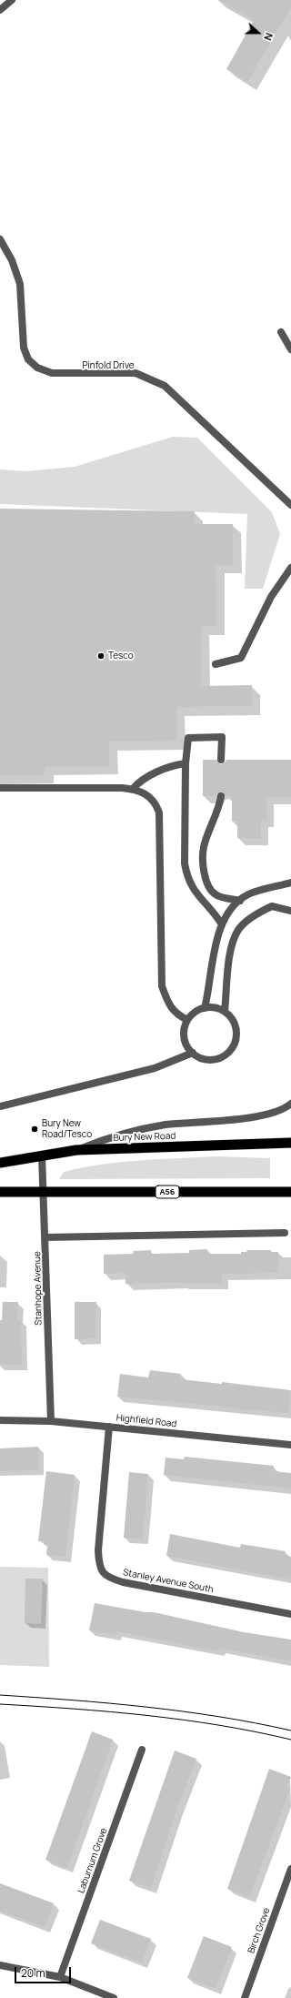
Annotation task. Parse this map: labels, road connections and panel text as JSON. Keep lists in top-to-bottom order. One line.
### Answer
{"streets":{"highway":["Bury New Road","A56"],"street":["Pinfold Drive","Stanhope Avenue","Highfield Road","Stanley Avenue South","Laburnum Grove","Birch Grove"]},"crossings":[["Bury New Road","Stanhope Avenue"],["A56","Stanhope Avenue"],["Stanhope Avenue","Highfield Road"],["Highfield Road","Stanley Avenue South"]],"places":["Tesco","Bury New Road/Tesco"],"scale_bar":"20 m","north":"right"}
